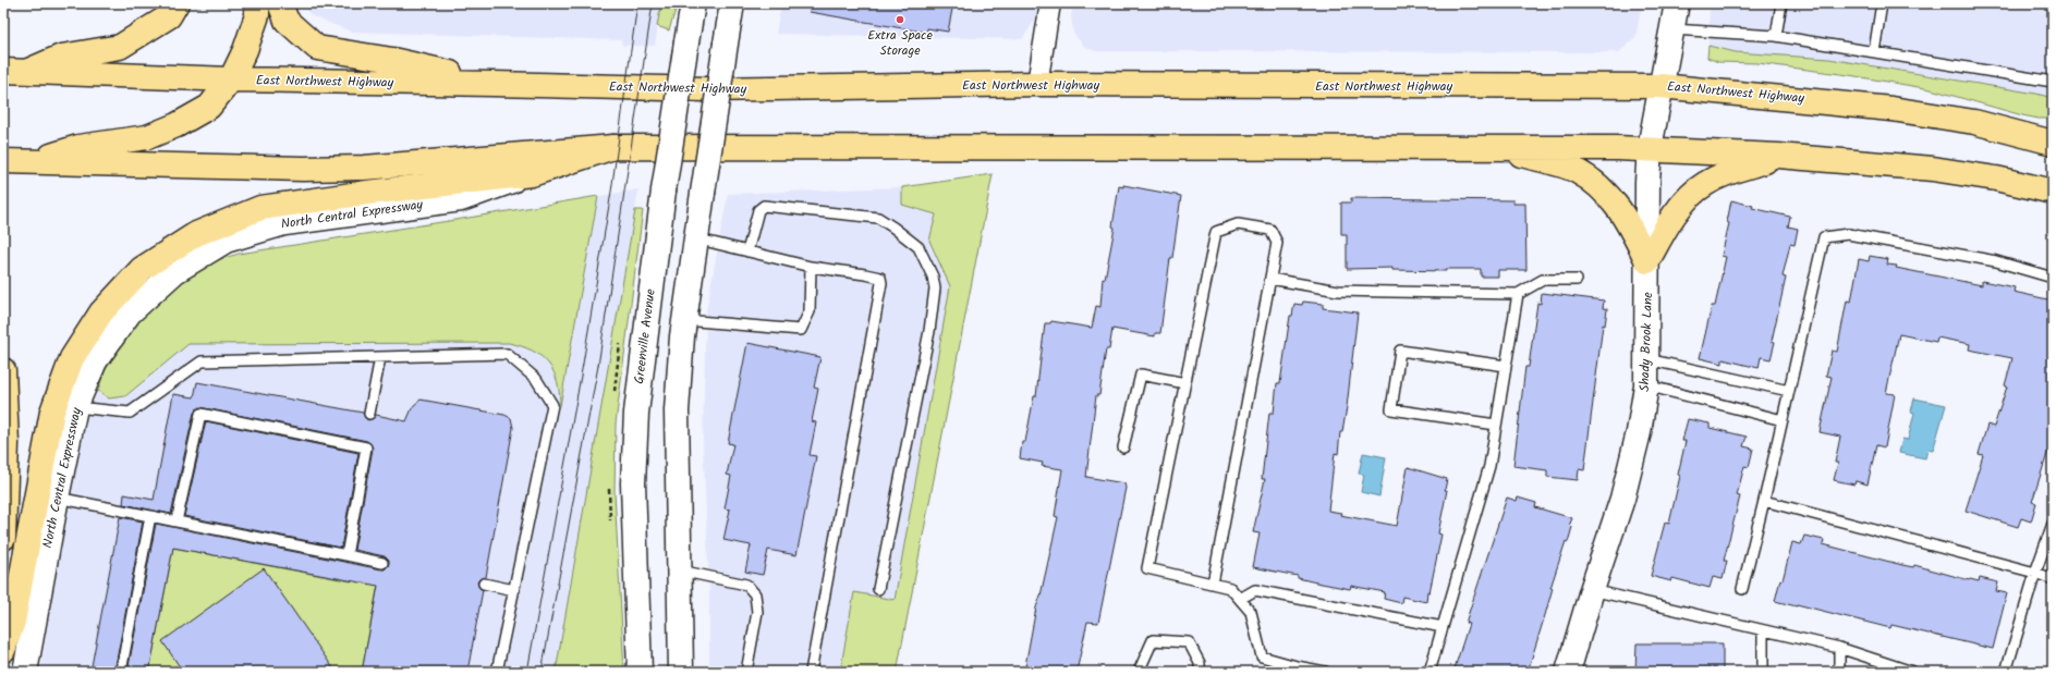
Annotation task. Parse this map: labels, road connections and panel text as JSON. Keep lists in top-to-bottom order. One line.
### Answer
{"streets":{"main road":["East Northwest Highway","North Central Expressway","Greenville Avenue","Shady Brook Lane"]},"crossings":[["East Northwest Highway","Shady Brook Lane"]],"places":["Extra Space Storage"]}
